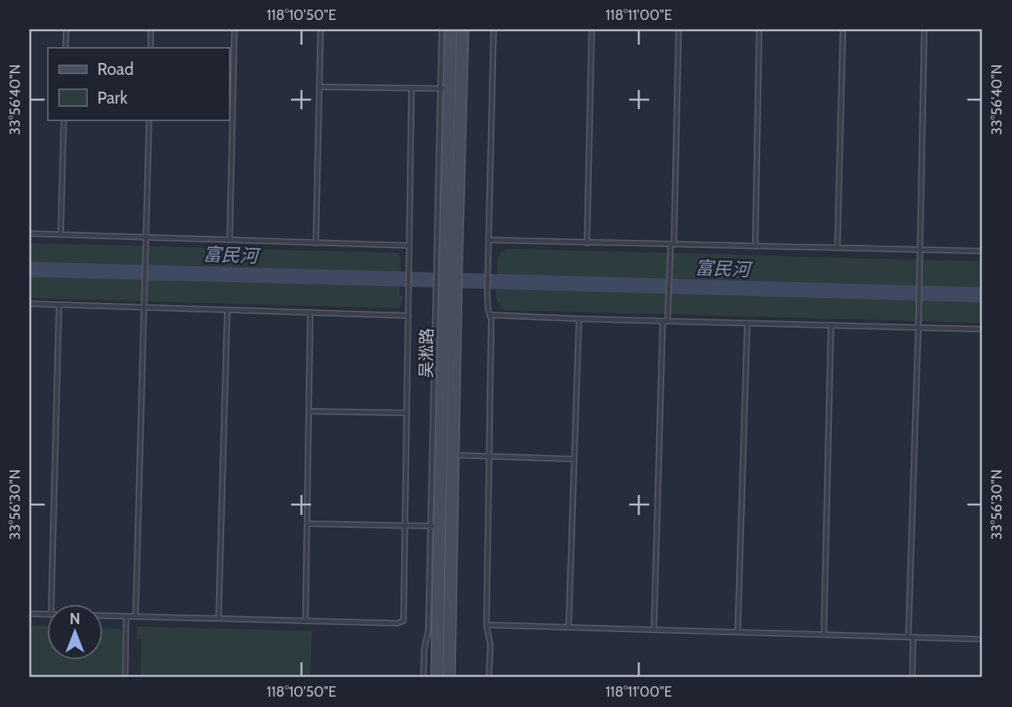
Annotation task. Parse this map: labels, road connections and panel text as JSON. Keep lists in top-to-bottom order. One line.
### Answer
{"streets":{"main road":["吴淞路"]},"water":["富民河"],"legend":["Road","Park"],"north":"top","coordinates":["118°10'50\"E","118°11'00\"E","33°56'40\"N","33°56'30\"N"]}
